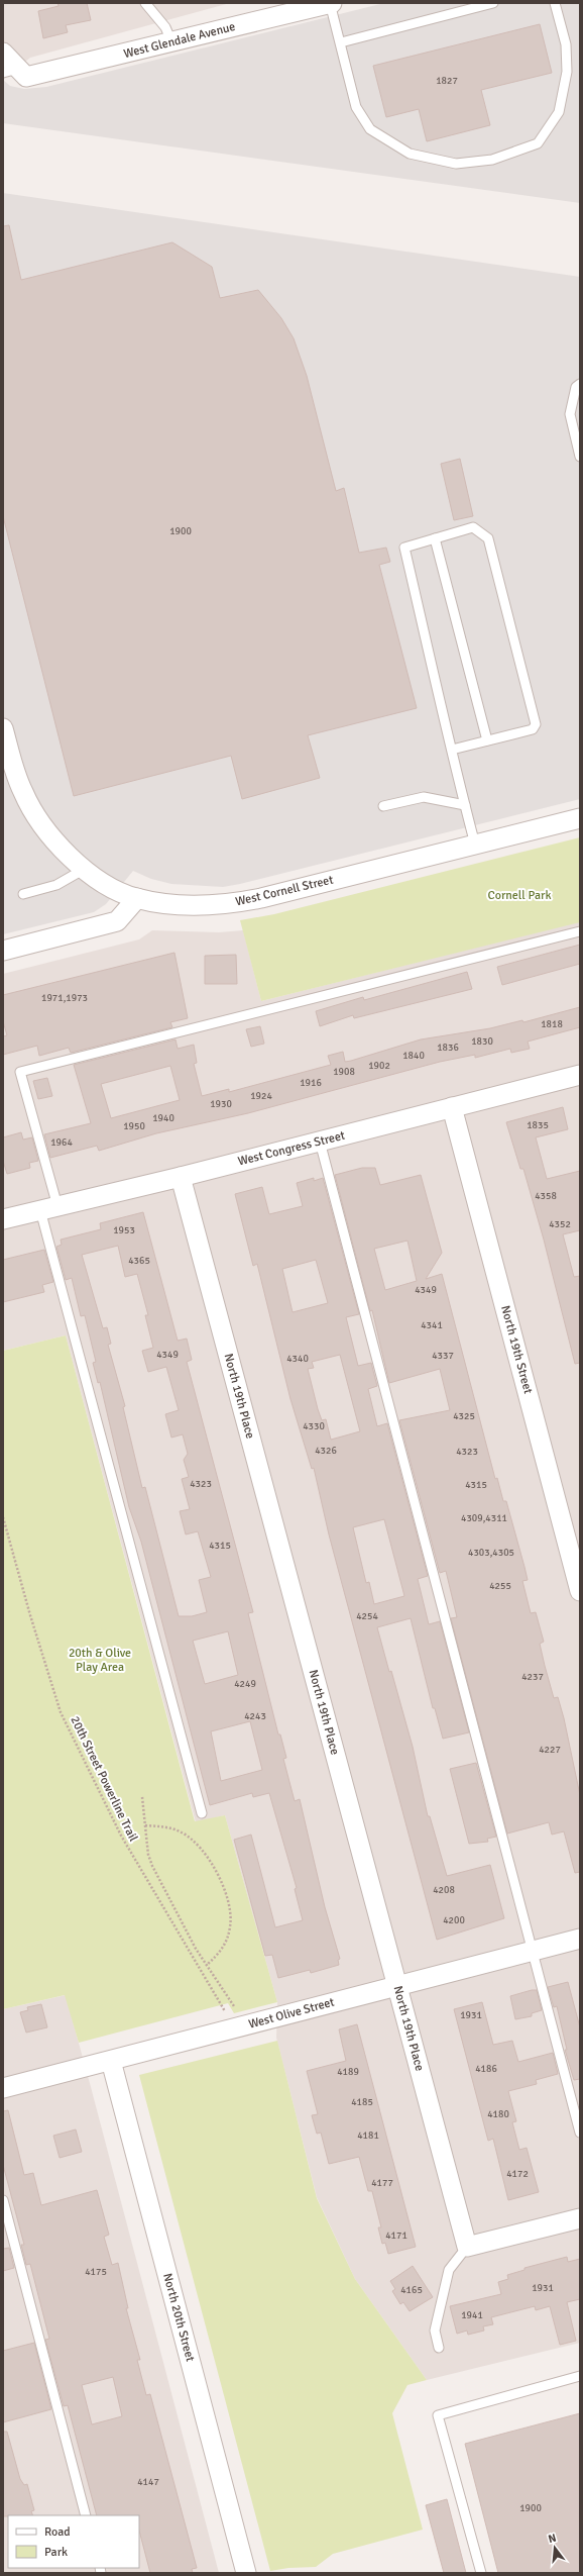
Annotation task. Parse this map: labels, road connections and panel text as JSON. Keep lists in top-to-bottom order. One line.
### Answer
{"streets":{"street":["West Glendale Avenue","West Cornell Street","West Congress Street","North 19th Street","North 19th Place","West Olive Street","North 20th Street"],"path":["20th Street Powerline Trail"]},"crossings":[["West Congress Street","North 19th Street"],["West Congress Street","North 19th Place"],["North 19th Place","West Olive Street"],["20th Street Powerline Trail","West Olive Street"],["West Olive Street","North 20th Street"]],"parks":["Cornell Park","20th & Olive Play Area"],"house_numbers":["1827","1900","1971,1973","1818","1830","1836","1840","1902","1908","1916","1924","1930","1940","1835","1950","1964","4358","4352","1953","4365","4349","4341","4349","4337","4340","4325","4330","4326","4323","4323","4315","4309,4311","4315","4303,4305","4255","4254","4237","4249","4243","4227","4208","4200","1931","4186","4189","4185","4180","4181","4172","4177","4171","4175","1931","4165","1941","4147","1900"],"legend":["Road","Park"],"north":"top"}
